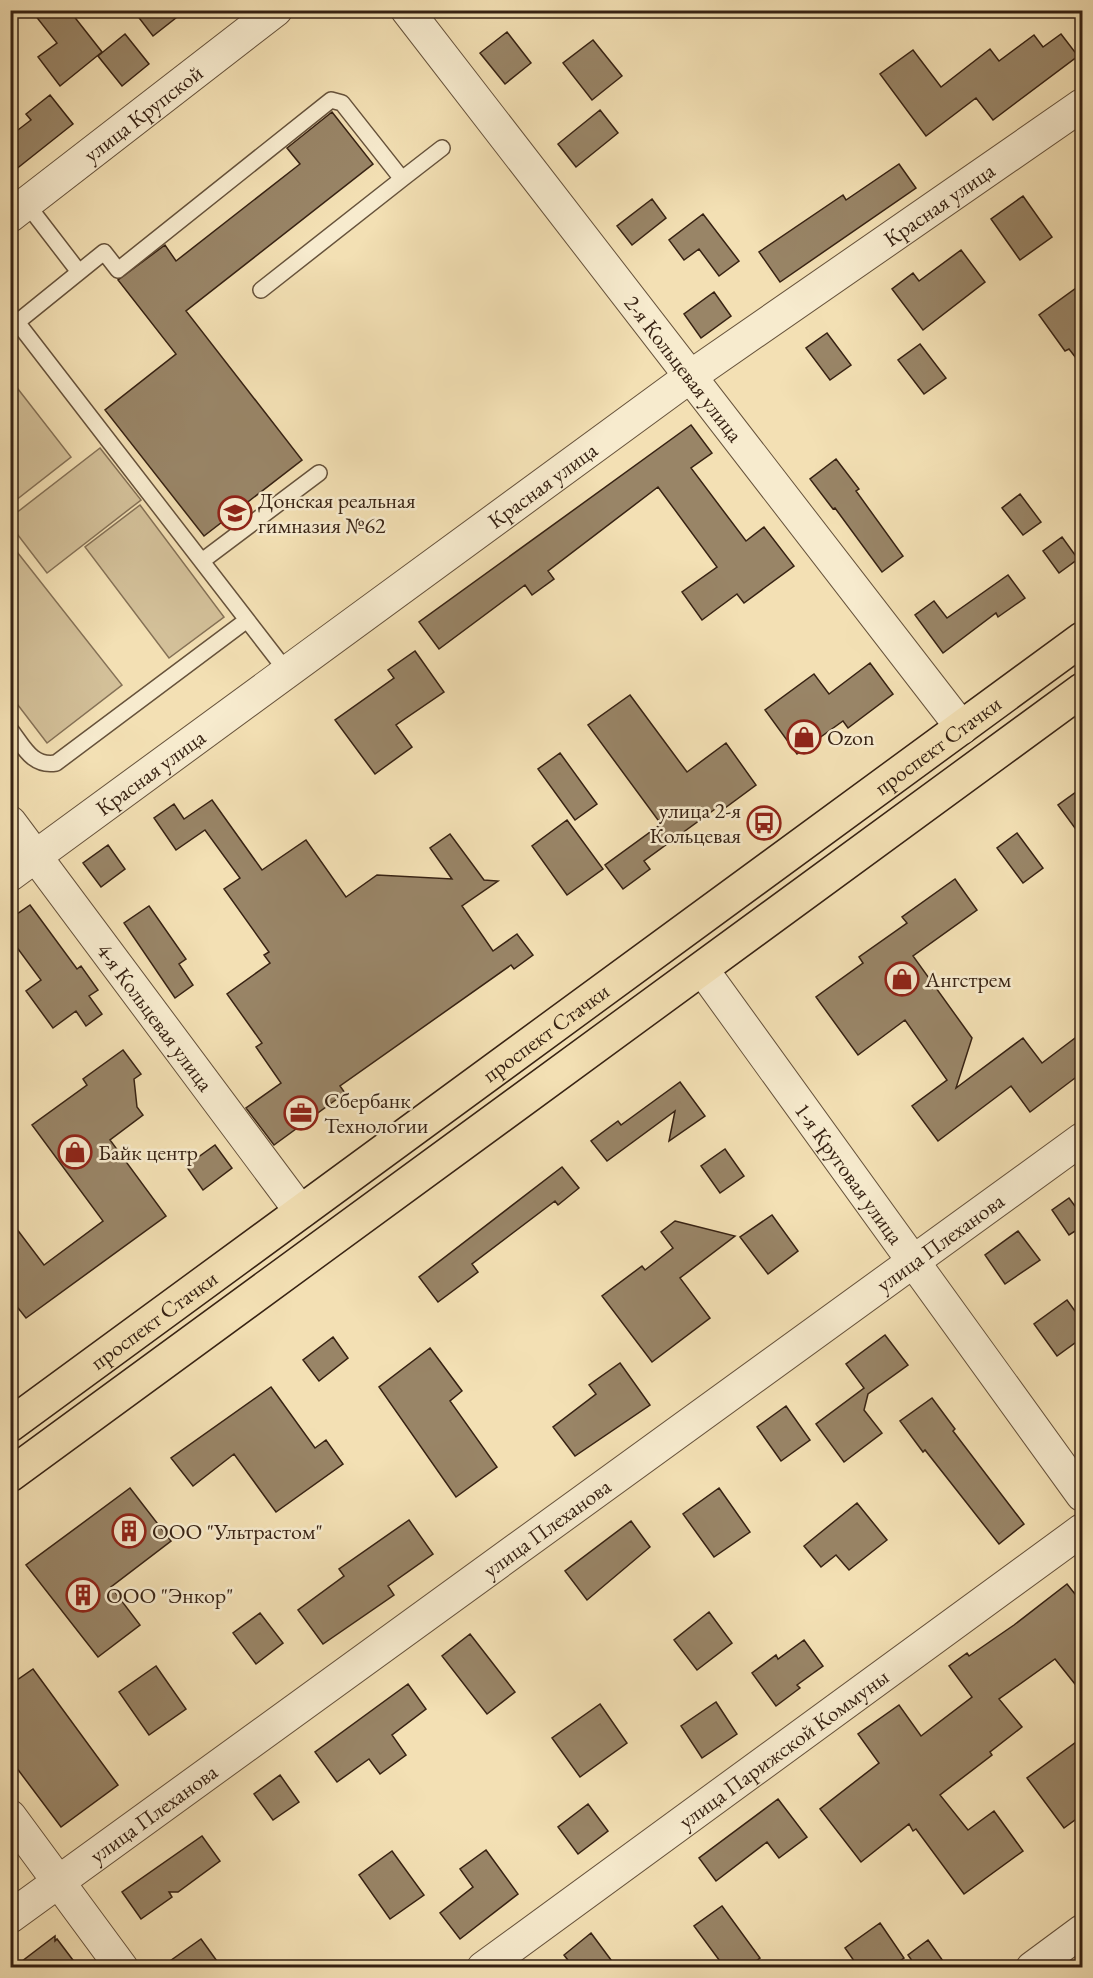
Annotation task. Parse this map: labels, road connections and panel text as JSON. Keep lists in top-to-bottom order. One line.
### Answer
{"streets":{"main road":["проспект Стачки"],"street":["улица Крупской","Красная улица","2-я Кольцевая улица","4-я Кольцевая улица","1-я Круговая улица","улица Плеханова","улица Парижской Коммуны"]},"crossings":[["Красная улица","2-я Кольцевая улица"],["Красная улица","4-я Кольцевая улица"],["2-я Кольцевая улица","проспект Стачки"],["проспект Стачки","4-я Кольцевая улица"],["проспект Стачки","1-я Круговая улица"],["1-я Круговая улица","улица Плеханова"]],"places":{"school or university":["Донская реальная гимназия №62"],"shop":["Ozon","Ангстрем","Байк центр"],"bus stop":["улица 2-я Кольцевая"],"office":["Сбербанк Технологии"],"building":["ООО \"Ультрастом\"","ООО \"Энкор\""]}}
